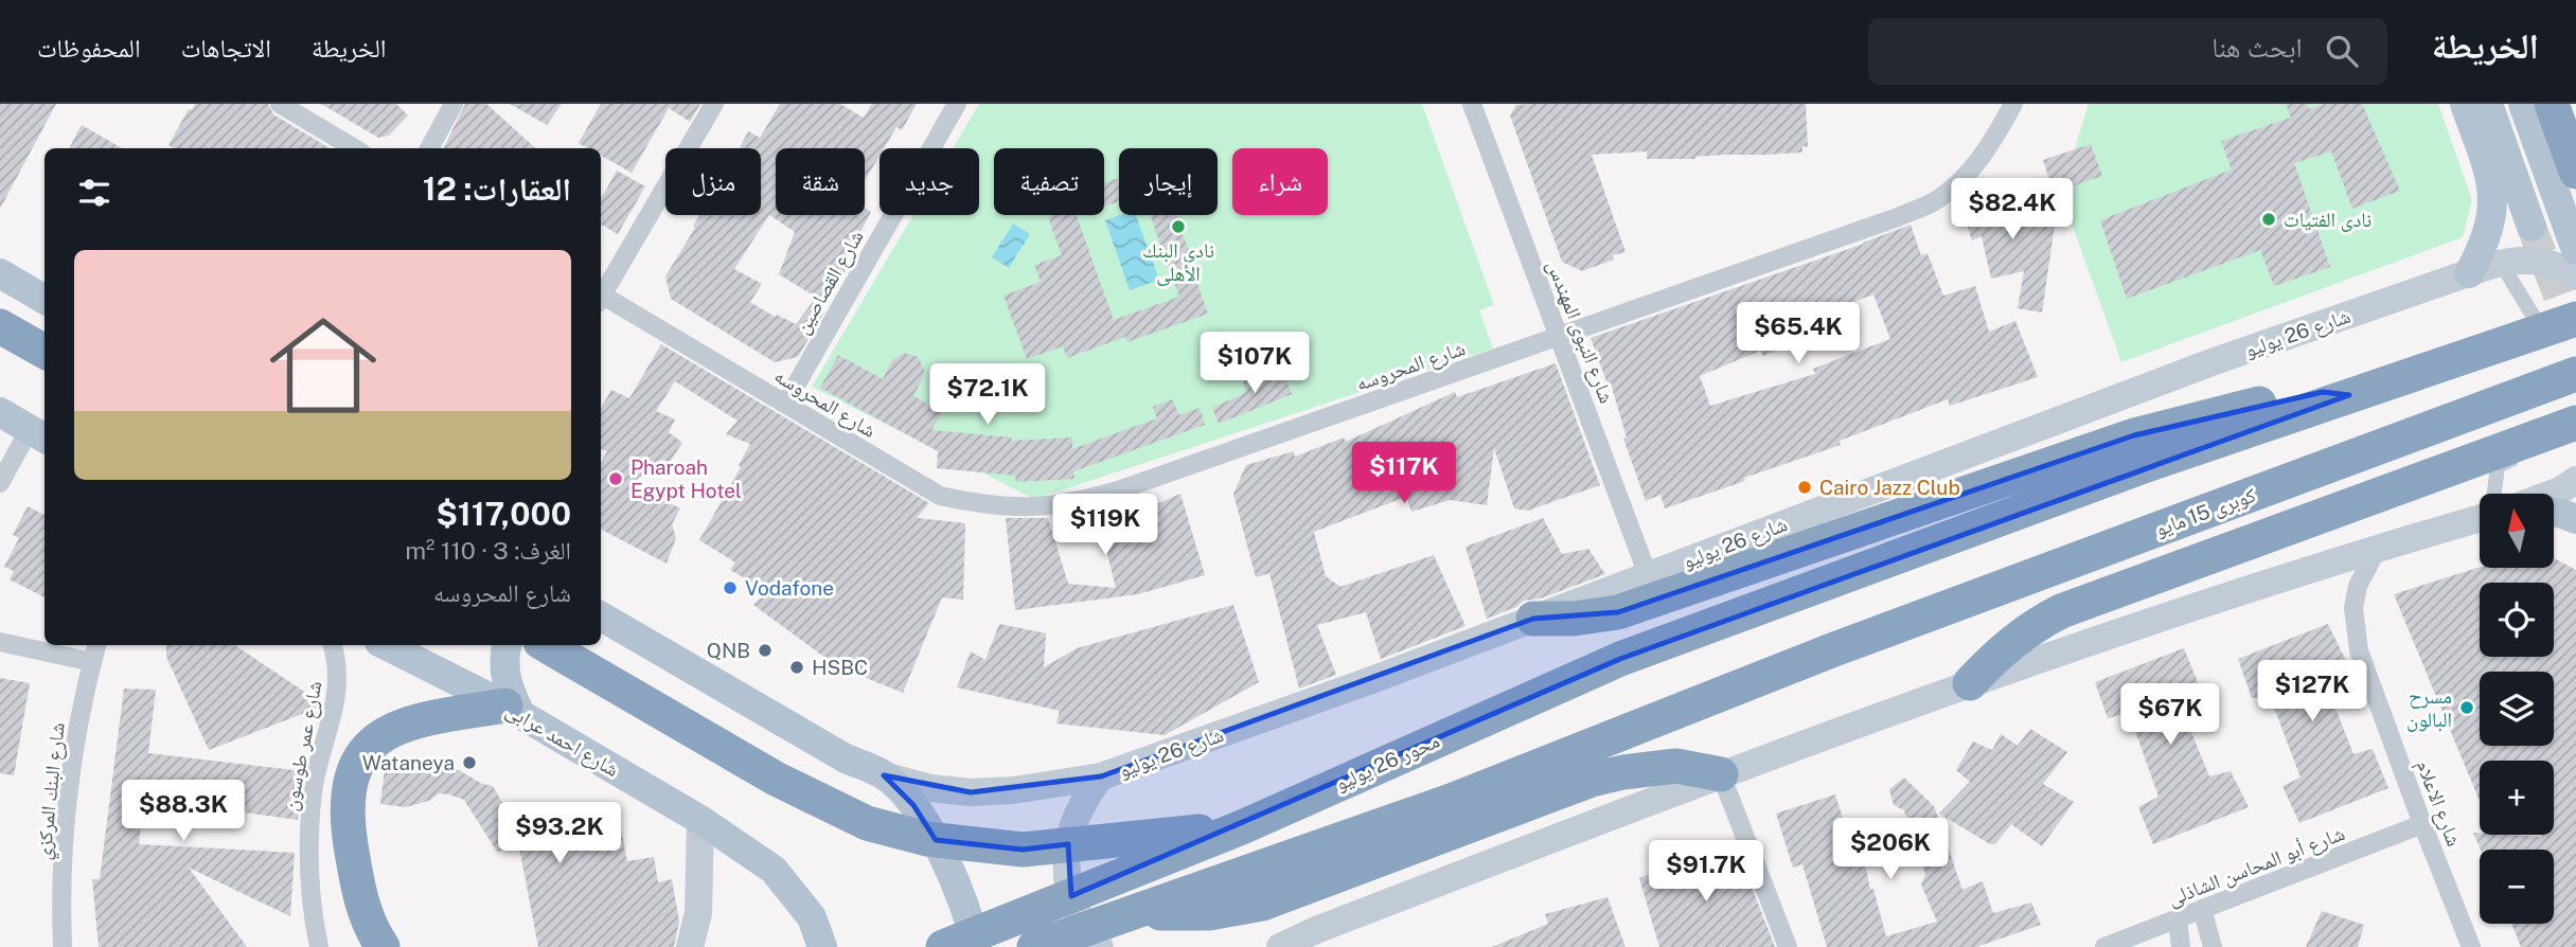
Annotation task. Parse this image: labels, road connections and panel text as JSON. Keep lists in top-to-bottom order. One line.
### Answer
{"streets":{"highway":["كوبرى 15 مايو","محور 26 يوليو"],"main road":["شارع 26 يوليو","شارع احمد عرابى"],"street":["شارع القصاصين","شارع النبوى المهندس","شارع المحروسه","شارع عمر طوسون","شارع البنك المركزي","شارع الاعلام","شارع أبو المحاسن الشاذلى"]},"crossings":[["شارع القصاصين","شارع المحروسه"],["شارع النبوى المهندس","شارع 26 يوليو"],["شارع النبوى المهندس","شارع المحروسه"],["شارع الاعلام","شارع أبو المحاسن الشاذلى"]],"places":["نادى الفتيات","نادى البنك الأهلى","Pharoah Egypt Hotel","Cairo Jazz Club","Vodafone","QNB","HSBC","مسرح البالون","Wataneya"],"north":"top","page":{"header":"الخريطة","search":"ابحث هنا","nav":["الخريطة","الاتجاهات","المحفوظات"],"chip":["شراء","إيجار","تصفية","جديد","شقة","منزل"],"heading":"العقارات: 12","price":["$82.4K","$65.4K","$107K","$72.1K","$117K","$119K","$127K","$67K","$88.3K","$93.2K","$206K","$91.7K"],"list":[{"name":"$117,000","note":"الغرف: 3 · 110 m² · شارع المحروسه"}],"map_buttons":["+","−"]}}
